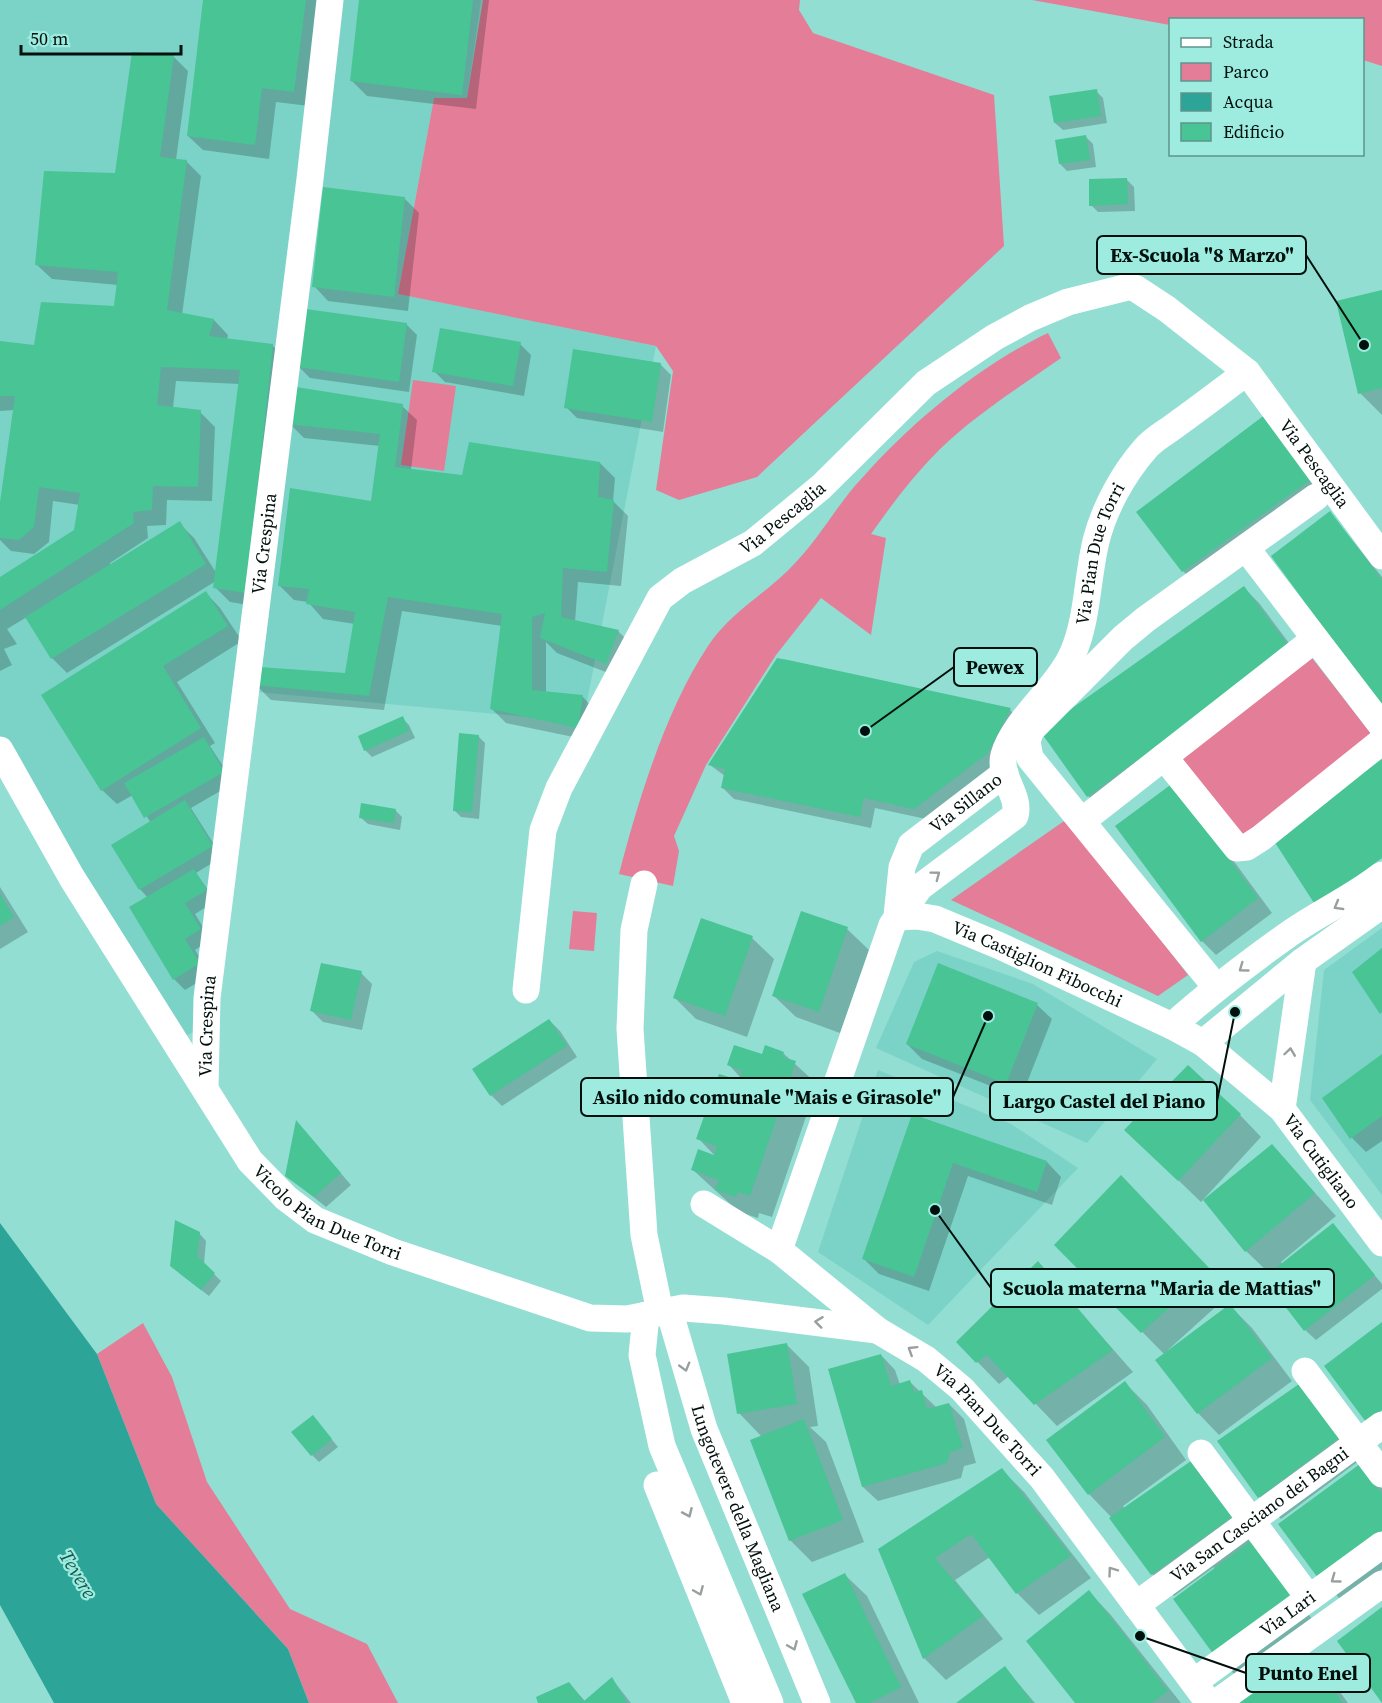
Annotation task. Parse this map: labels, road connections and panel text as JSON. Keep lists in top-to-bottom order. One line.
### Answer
{"streets":{"street":["Via Pescaglia","Via Crespina","Via Pian Due Torri","Via Sillano","Via Castiglion Fibocchi","Via Cutigliano","Vicolo Pian Due Torri","Lungotevere della Magliana","Via San Casciano dei Bagni","Via Lari"]},"crossings":[["Via Pescaglia","Via Pian Due Torri"],["Via Crespina","Vicolo Pian Due Torri"],["Via Pian Due Torri","Via Sillano"],["Via Pian Due Torri","Vicolo Pian Due Torri"],["Via Pian Due Torri","Via San Casciano dei Bagni"],["Via Pian Due Torri","Via Lari"],["Via Sillano","Via Castiglion Fibocchi"],["Via Castiglion Fibocchi","Via Cutigliano"],["Vicolo Pian Due Torri","Lungotevere della Magliana"]],"one_way":["Lungotevere della Magliana"],"water":["Tevere"],"places":["Ex-Scuola \"8 Marzo\"","Pewex","Largo Castel del Piano","Asilo nido comunale \"Mais e Girasole\"","Scuola materna \"Maria de Mattias\"","Punto Enel"],"legend":["Strada","Parco","Acqua","Edificio"],"scale_bar":"50 m"}
